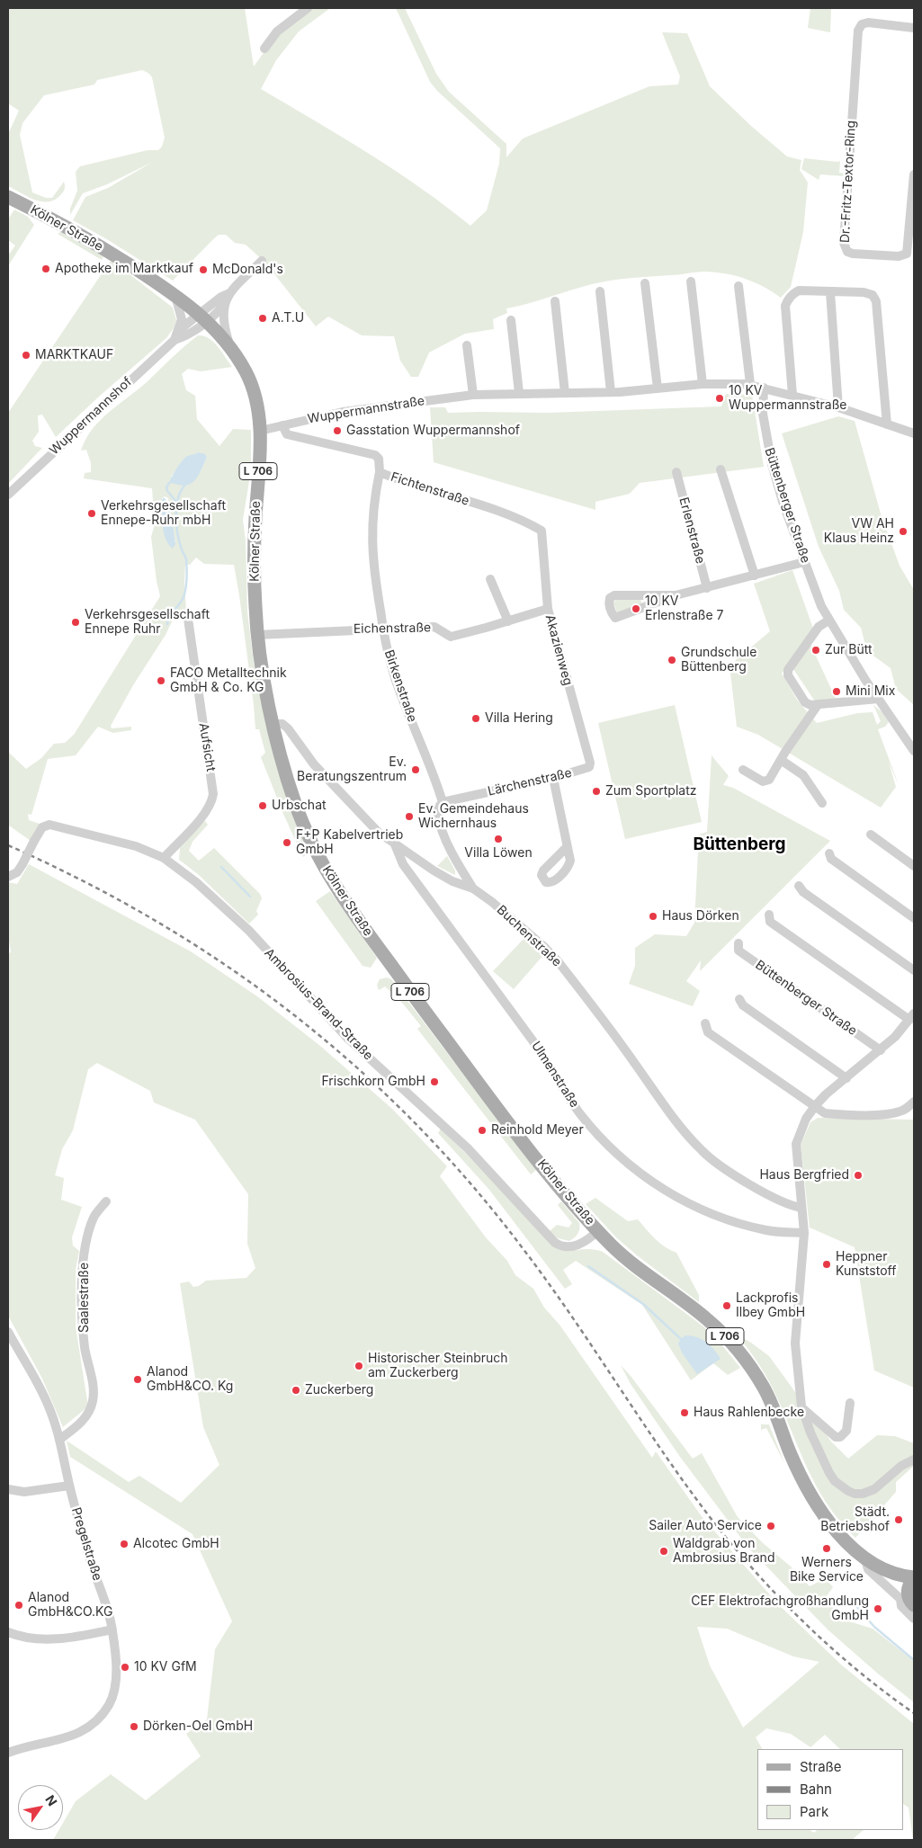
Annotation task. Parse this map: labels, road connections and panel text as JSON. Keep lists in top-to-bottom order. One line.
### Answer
{"streets":{"main road":["Kölner Straße","L 706"],"street":["Dr.-Fritz-Textor-Ring","Wuppermannstraße","Wuppermannshof","Fichtenstraße","Büttenberger Straße","Erlenstraße","Eichenstraße","Akazienweg","Birkenstraße","Aufsicht","Lärchenstraße","Buchenstraße","Ambrosius-Brand-Straße","Ulmenstraße","Saalestraße","Pregelstraße"]},"crossings":[["Kölner Straße","Wuppermannstraße"],["Kölner Straße","Wuppermannshof"],["Kölner Straße","Eichenstraße"],["Kölner Straße","Buchenstraße"],["Kölner Straße","Ambrosius-Brand-Straße"],["Wuppermannstraße","Fichtenstraße"],["Wuppermannstraße","Büttenberger Straße"],["Fichtenstraße","Akazienweg"],["Fichtenstraße","Birkenstraße"],["Eichenstraße","Akazienweg"],["Eichenstraße","Birkenstraße"],["Akazienweg","Lärchenstraße"],["Birkenstraße","Lärchenstraße"],["Birkenstraße","Buchenstraße"],["Aufsicht","Ambrosius-Brand-Straße"],["Buchenstraße","Ulmenstraße"],["Saalestraße","Pregelstraße"]],"districts":["Büttenberg"],"places":["Apotheke im Marktkauf","McDonald's","A.T.U","MARKTKAUF","10 KV Wuppermannstraße","Gasstation Wuppermannshof","Verkehrsgesellschaft Ennepe-Ruhr mbH","VW AH Klaus Heinz","10 KV Erlenstraße 7","Verkehrsgesellschaft Ennepe Ruhr","Zur Bütt","Grundschule Büttenberg","FACO Metalltechnik GmbH & Co. KG","Mini Mix","Villa Hering","Ev. Beratungszentrum","Zum Sportplatz","Urbschat","Ev. Gemeindehaus Wichernhaus","Villa Löwen","F+P Kabelvertrieb GmbH","Haus Dörken","Frischkorn GmbH","Reinhold Meyer","Haus Bergfried","Heppner Kunststoff","Lackprofis Ilbey GmbH","Historischer Steinbruch am Zuckerberg","Alanod GmbH&CO. Kg","Zuckerberg","Haus Rahlenbecke","Städt. Betriebshof","Sailer Auto Service","Alcotec GmbH","Werners Bike Service","Waldgrab von Ambrosius Brand","Alanod GmbH&CO.KG","CEF Elektrofachgroßhandlung GmbH","10 KV GfM","Dörken-Oel GmbH"],"legend":["Straße","Bahn","Park"],"north":"top right"}
